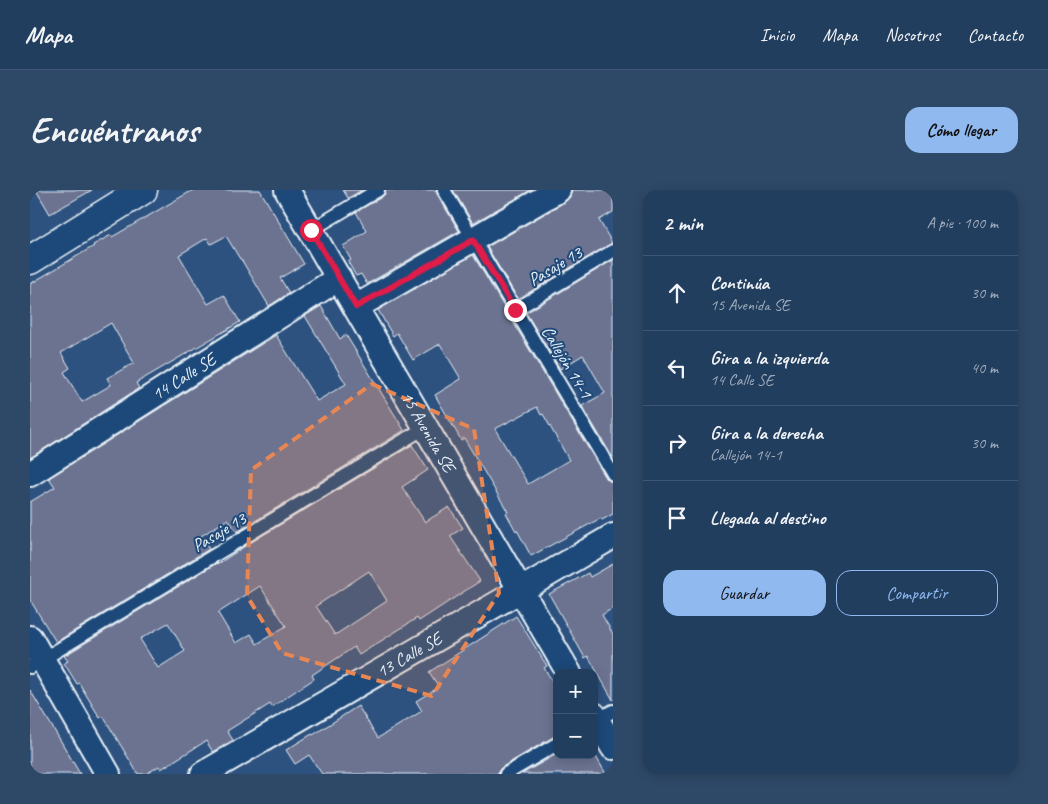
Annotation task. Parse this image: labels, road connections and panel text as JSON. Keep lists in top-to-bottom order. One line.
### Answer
{"streets":{"street":["14 Calle SE","15 Avenida SE","13 Calle SE"],"lane":["Pasaje 13","Callejón 14-1"]},"crossings":[["Pasaje 13","Callejón 14-1"],["Pasaje 13","15 Avenida SE"],["14 Calle SE","15 Avenida SE"],["15 Avenida SE","13 Calle SE"]],"page":{"header":"Mapa","nav":["Inicio","Mapa","Nosotros","Contacto"],"buttons":["Cómo llegar",["Guardar","Compartir"]],"title":"Encuéntranos","heading":["2 min","A pie · 100 m"],"list":[["Continúa","15 Avenida SE","30 m"],["Gira a la izquierda","14 Calle SE","40 m"],["Gira a la derecha","Callejón 14-1","30 m"],"Llegada al destino"],"map_buttons":["+","−"]}}
